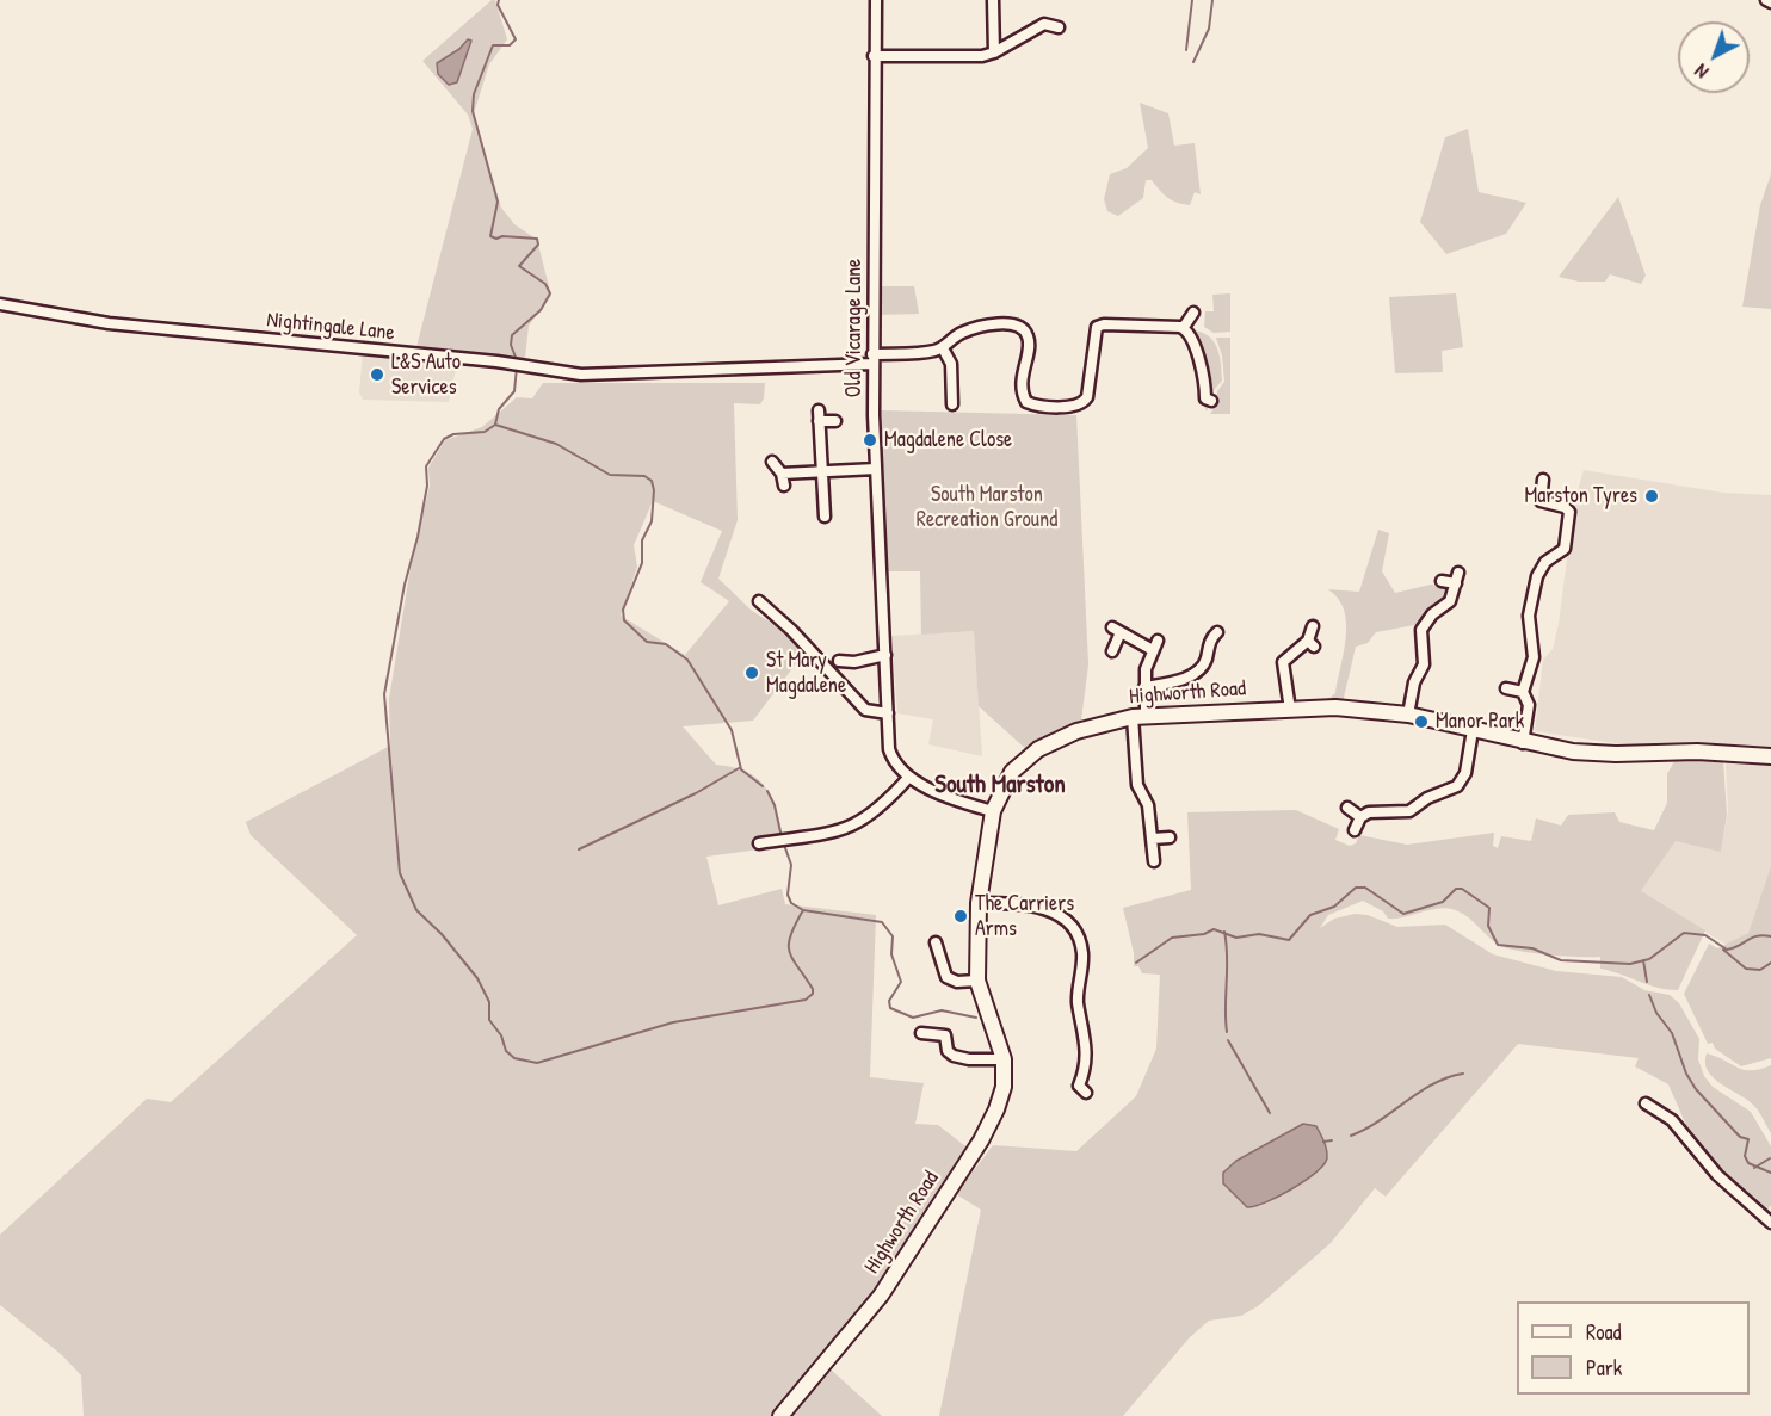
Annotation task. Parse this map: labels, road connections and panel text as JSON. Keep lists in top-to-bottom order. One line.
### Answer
{"streets":{"street":["Nightingale Lane","Old Vicarage Lane","Highworth Road"]},"crossings":[["Nightingale Lane","Old Vicarage Lane"],["Old Vicarage Lane","Highworth Road"]],"districts":["South Marston"],"parks":["South Marston Recreation Ground"],"places":["L&S Auto Services","Magdalene Close","Marston Tyres","St Mary Magdalene","Manor Park","The Carriers Arms"],"legend":["Road","Park"],"north":"bottom left"}
